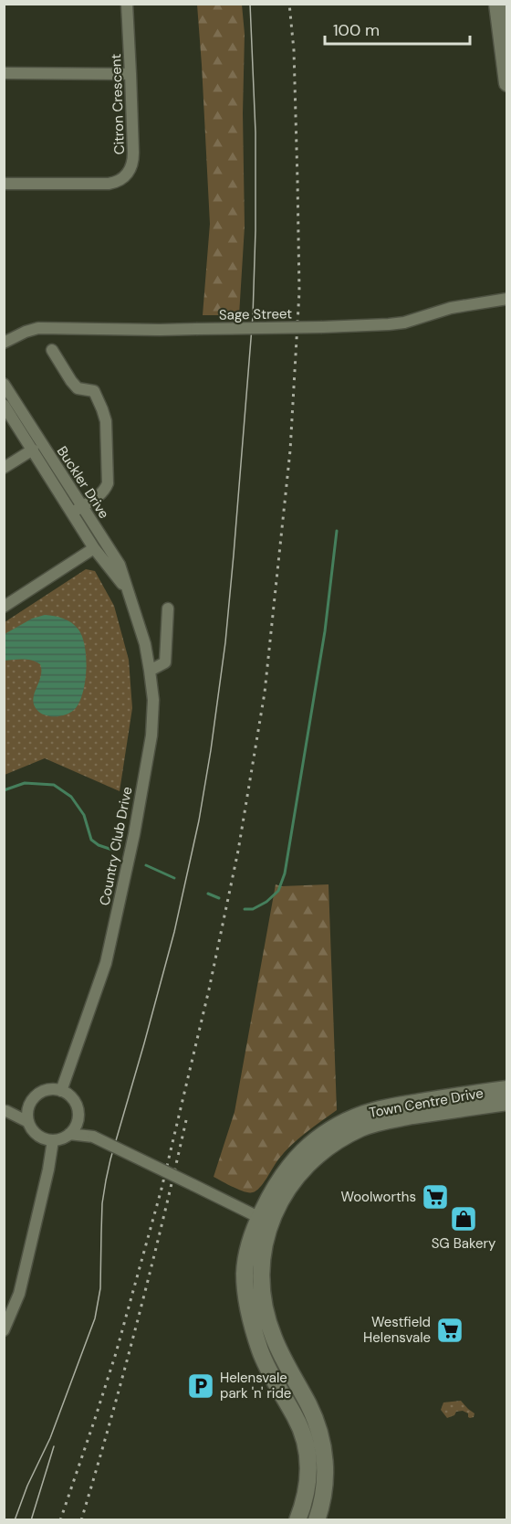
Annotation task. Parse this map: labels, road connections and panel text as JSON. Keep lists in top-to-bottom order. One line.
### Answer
{"streets":{"street":["Citron Crescent","Sage Street","Buckler Drive","Country Club Drive","Town Centre Drive"]},"crossings":[["Buckler Drive","Country Club Drive"]],"places":{"supermarket":["Woolworths","Westfield Helensvale"],"shop":["SG Bakery"],"parking":["Helensvale park 'n' ride"]},"scale_bar":"100 m"}
